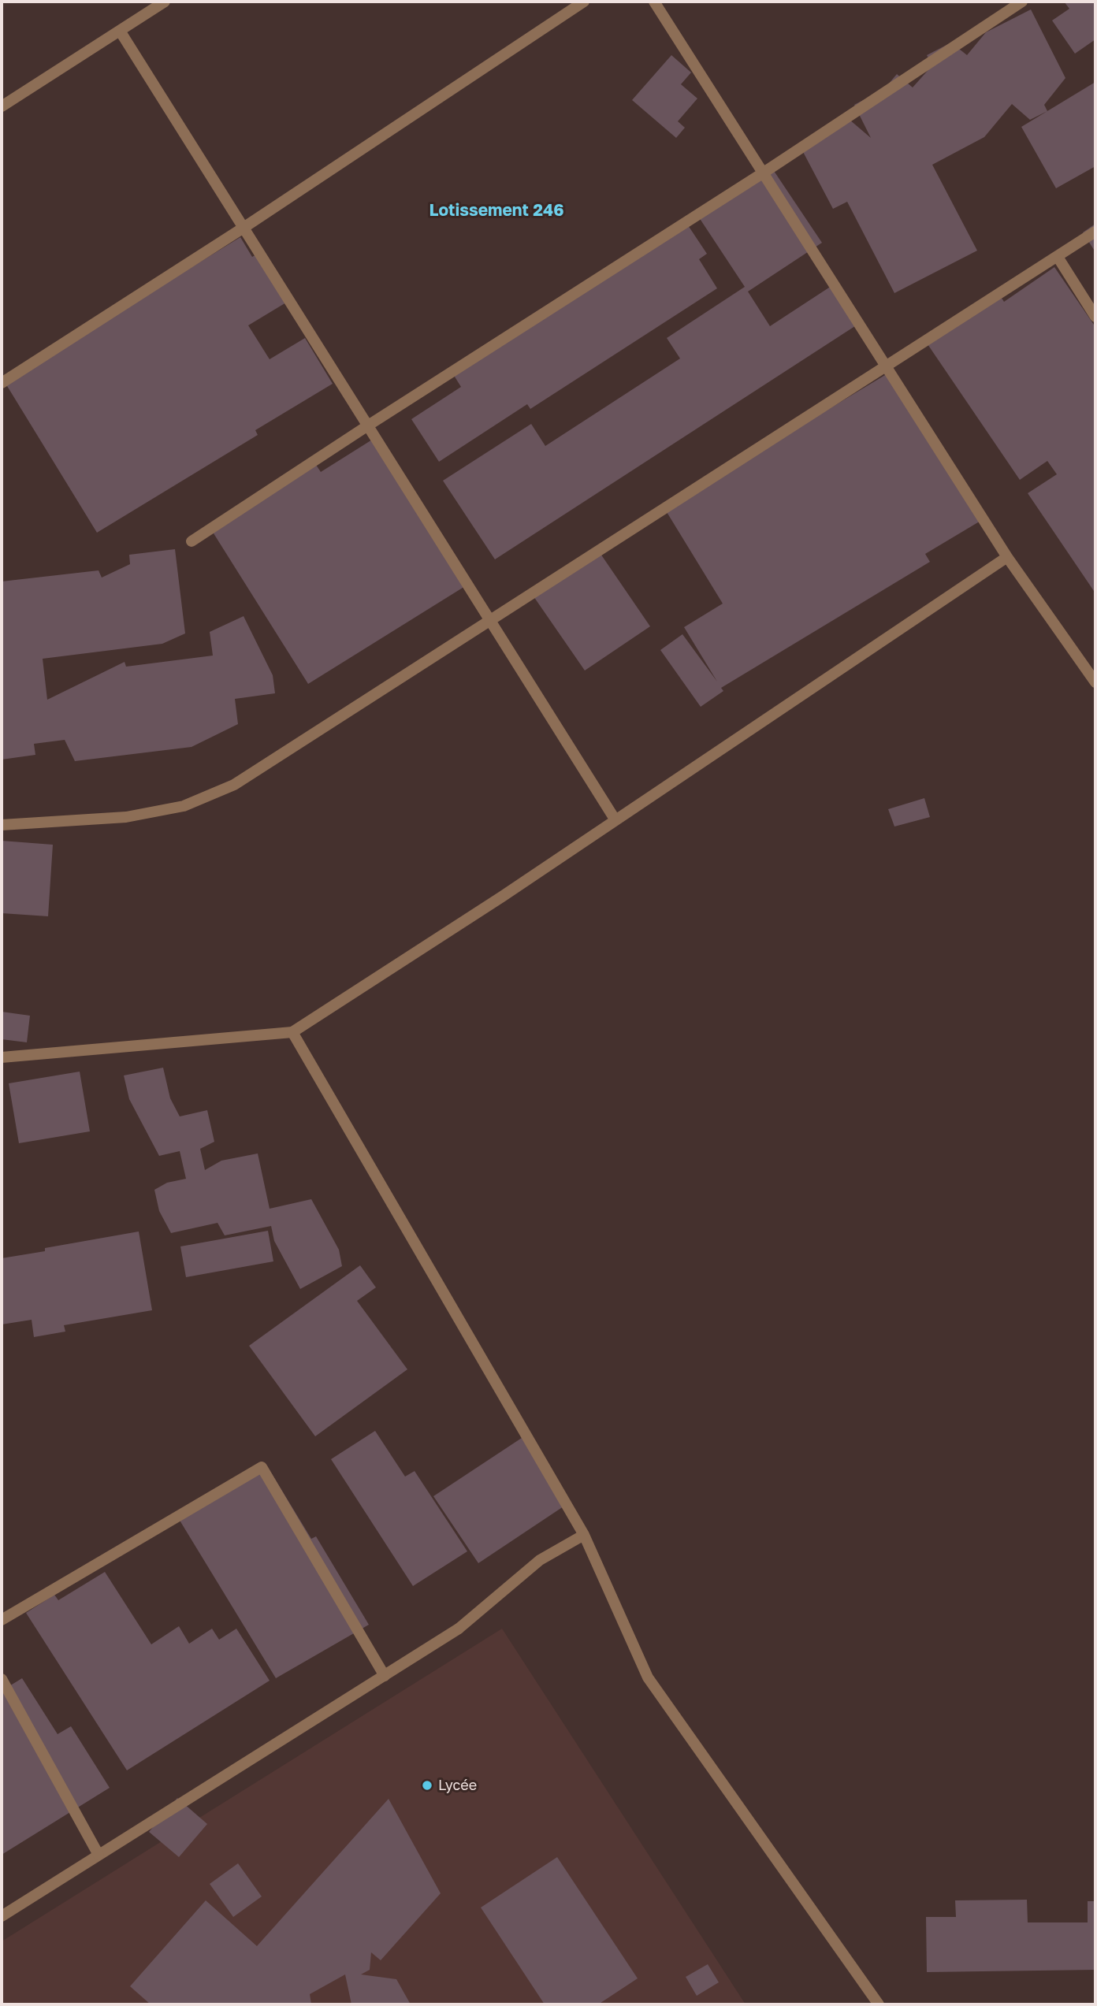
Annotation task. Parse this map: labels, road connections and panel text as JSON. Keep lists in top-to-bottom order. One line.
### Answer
{"districts":["Lotissement 246"],"places":["Lycée"]}
